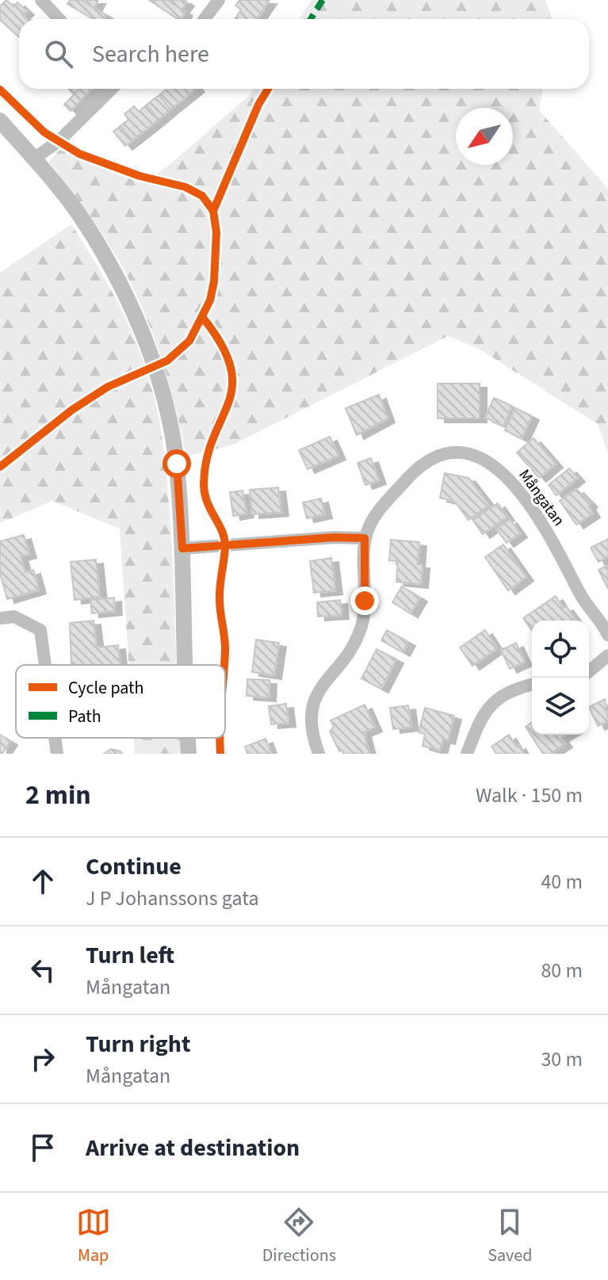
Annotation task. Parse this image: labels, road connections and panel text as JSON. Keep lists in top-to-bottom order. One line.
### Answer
{"streets":{"street":["Mångatan"]},"legend":["Cycle path","Path"],"north":"bottom left","page":{"search":"Search here","heading":["2 min","Walk · 150 m"],"list":[["Continue","J P Johanssons gata","40 m"],["Turn left","Mångatan","80 m"],["Turn right","Mångatan","30 m"],"Arrive at destination"],"nav":["Map","Directions","Saved"]}}
